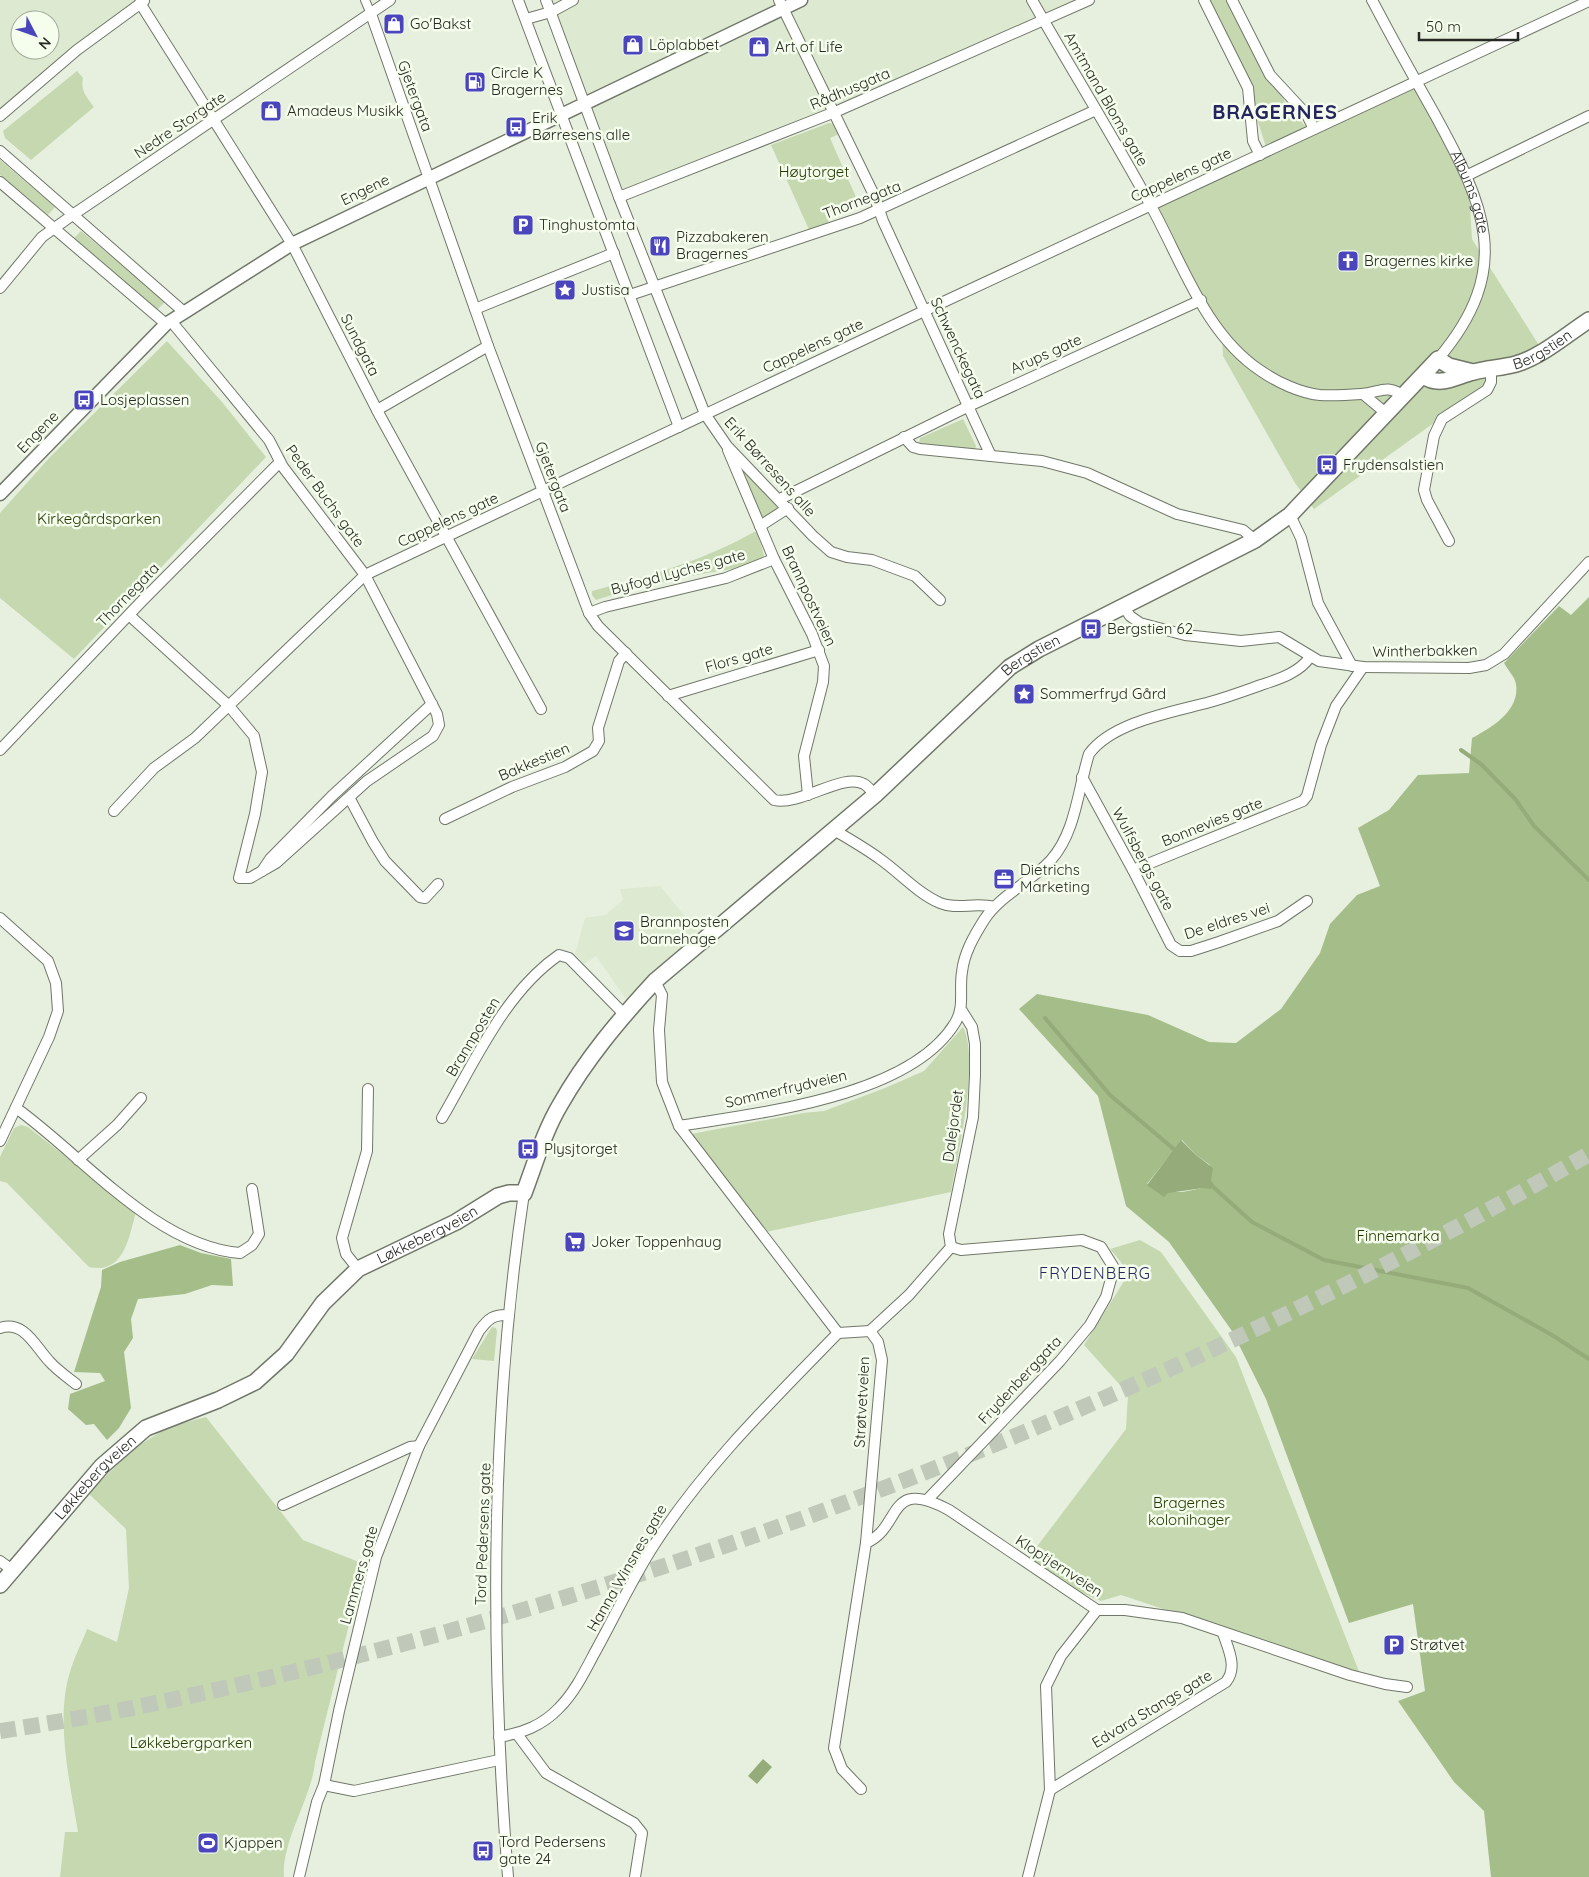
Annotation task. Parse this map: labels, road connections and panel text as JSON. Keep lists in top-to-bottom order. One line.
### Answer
{"streets":{"main road":["Albums gate","Bergstien","Løkkebergveien"],"street":["Rådhusgata","Gjetergata","Amtmand Bloms gate","Nedre Storgate","Cappelens gate","Engene","Thornegata","Sundgata","Schwenckegata","Arups gate","Erik Børresens alle","Peder Buchs gate","Byfogd Lyches gate","Brannpostveien","Wintherbakken","Flors gate","Bakkestien","Bonnevies gate","Wulfsbergs gate","De eldres vei","Brannposten","Sommerfrydveien","Dalejordet","Frydenberggata","Strøtvetveien","Tord Pedersens gate","Kloptjernveien","Hanna Winsnes gate","Lammers gate","Edvard Stangs gate"]},"crossings":[["Rådhusgata","Amtmand Bloms gate"],["Rådhusgata","Schwenckegata"],["Rådhusgata","Erik Børresens alle"],["Gjetergata","Nedre Storgate"],["Gjetergata","Cappelens gate"],["Gjetergata","Engene"],["Gjetergata","Bergstien"],["Gjetergata","Byfogd Lyches gate"],["Gjetergata","Brannpostveien"],["Gjetergata","Flors gate"],["Gjetergata","Bakkestien"],["Amtmand Bloms gate","Cappelens gate"],["Amtmand Bloms gate","Albums gate"],["Amtmand Bloms gate","Thornegata"],["Amtmand Bloms gate","Arups gate"],["Nedre Storgate","Sundgata"],["Cappelens gate","Albums gate"],["Cappelens gate","Sundgata"],["Cappelens gate","Schwenckegata"],["Cappelens gate","Erik Børresens alle"],["Cappelens gate","Peder Buchs gate"],["Engene","Sundgata"],["Engene","Schwenckegata"],["Engene","Erik Børresens alle"],["Engene","Peder Buchs gate"],["Albums gate","Bergstien"],["Thornegata","Schwenckegata"],["Thornegata","Erik Børresens alle"],["Thornegata","Peder Buchs gate"],["Schwenckegata","Arups gate"],["Arups gate","Erik Børresens alle"],["Erik Børresens alle","Brannpostveien"],["Byfogd Lyches gate","Brannpostveien"],["Brannpostveien","Flors gate"],["Wintherbakken","Bonnevies gate"],["Bonnevies gate","Wulfsbergs gate"],["Wulfsbergs gate","De eldres vei"],["Sommerfrydveien","Dalejordet"],["Dalejordet","Frydenberggata"],["Løkkebergveien","Tord Pedersens gate"],["Frydenberggata","Kloptjernveien"],["Tord Pedersens gate","Hanna Winsnes gate"],["Tord Pedersens gate","Lammers gate"],["Kloptjernveien","Edvard Stangs gate"]],"districts":["BRAGERNES","FRYDENBERG"],"parks":["Høytorget","Kirkegårdsparken","Finnemarka","Bragernes kolonihager","Løkkebergparken"],"places":{"shop":["Go'Bakst","Löplabbet","Art of Life","Amadeus Musikk"],"fuel station":["Circle K Bragernes"],"bus stop":["Erik Børresens alle","Losjeplassen","Frydensalstien","Bergstien 62","Plysjtorget","Tord Pedersens gate 24"],"parking":["Tinghustomta","Strøtvet"],"restaurant":["Pizzabakeren Bragernes"],"church":["Bragernes kirke"],"place":["Justisa","Sommerfryd Gård"],"office":["Dietrichs Marketing"],"school or university":["Brannposten barnehage"],"supermarket":["Joker Toppenhaug"],"sports":["Kjappen"]},"scale_bar":"50 m","north":"bottom right"}
